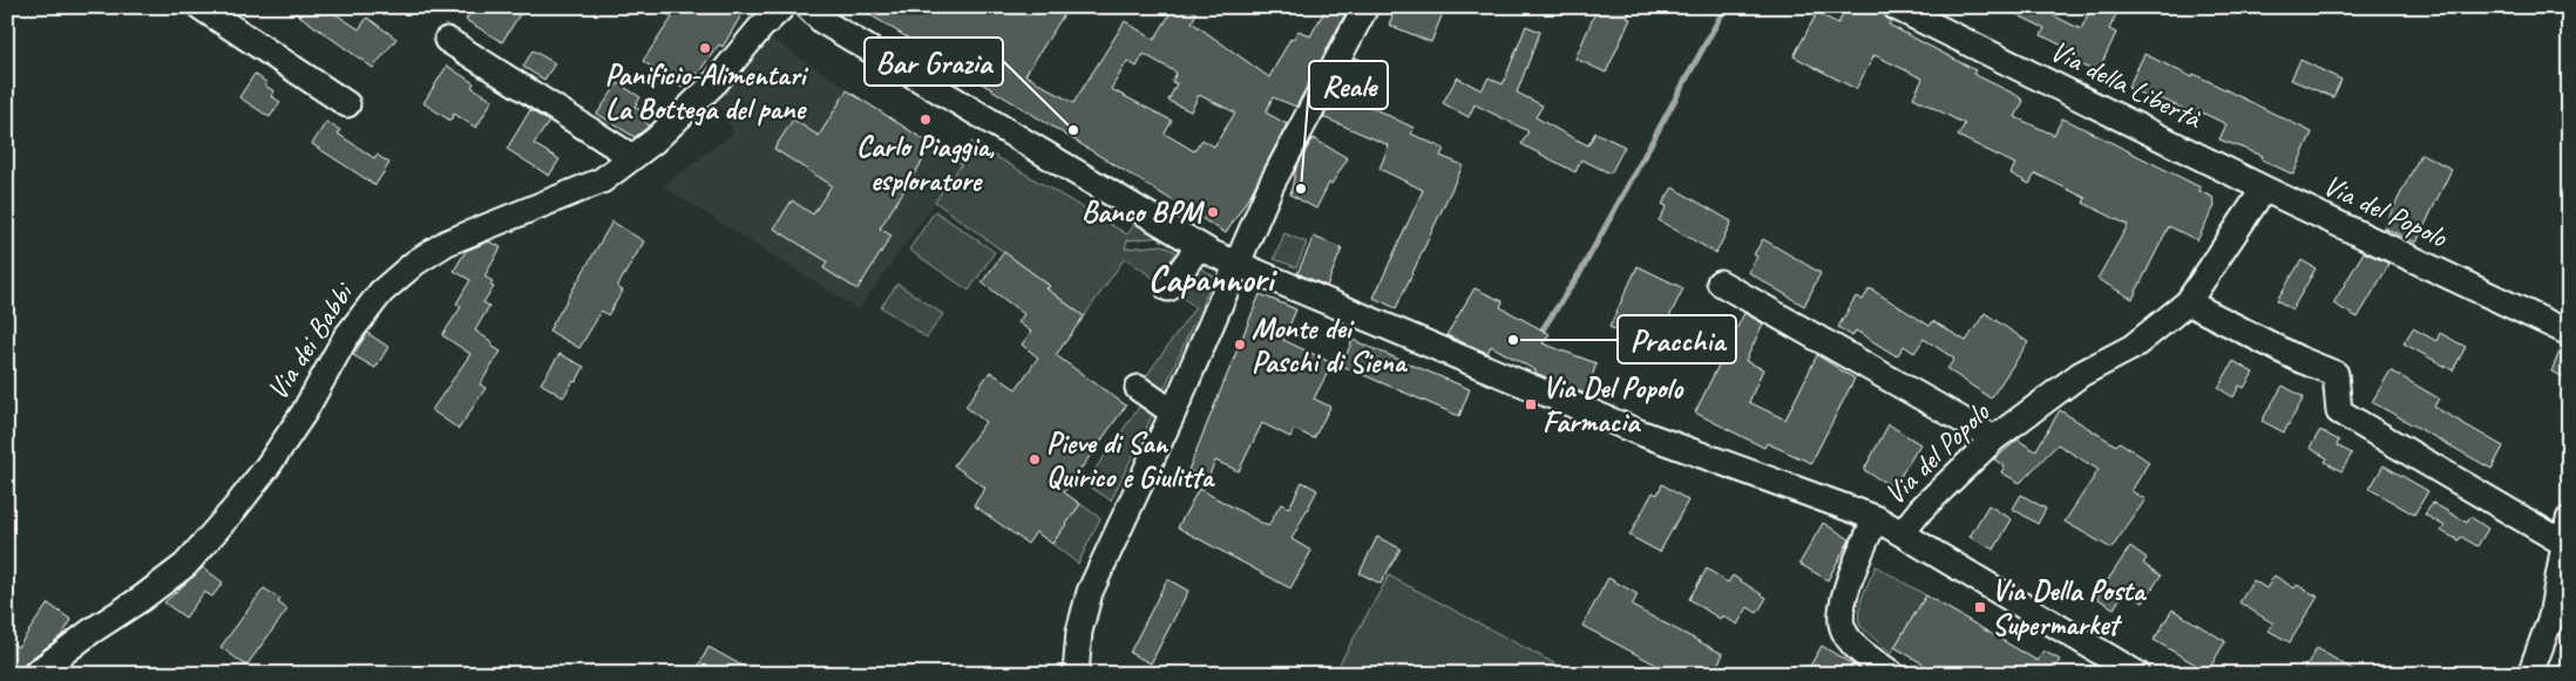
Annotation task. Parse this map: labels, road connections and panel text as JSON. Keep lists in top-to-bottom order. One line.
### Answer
{"streets":{"street":["Via della Libertà","Via del Popolo","Via dei Babbi"]},"crossings":[["Via della Libertà","Via del Popolo"]],"districts":["Capannori"],"places":{"other":["Panificio-Alimentari La Bottega del pane","Carlo Piaggia, esploratore","Bar Grazia","Reale","Banco BPM","Pracchia","Monte dei Paschi di Siena","Pieve di San Quirico e Giulitta"],"transit":["Via Del Popolo Farmacia","Via Della Posta Supermarket"]}}
